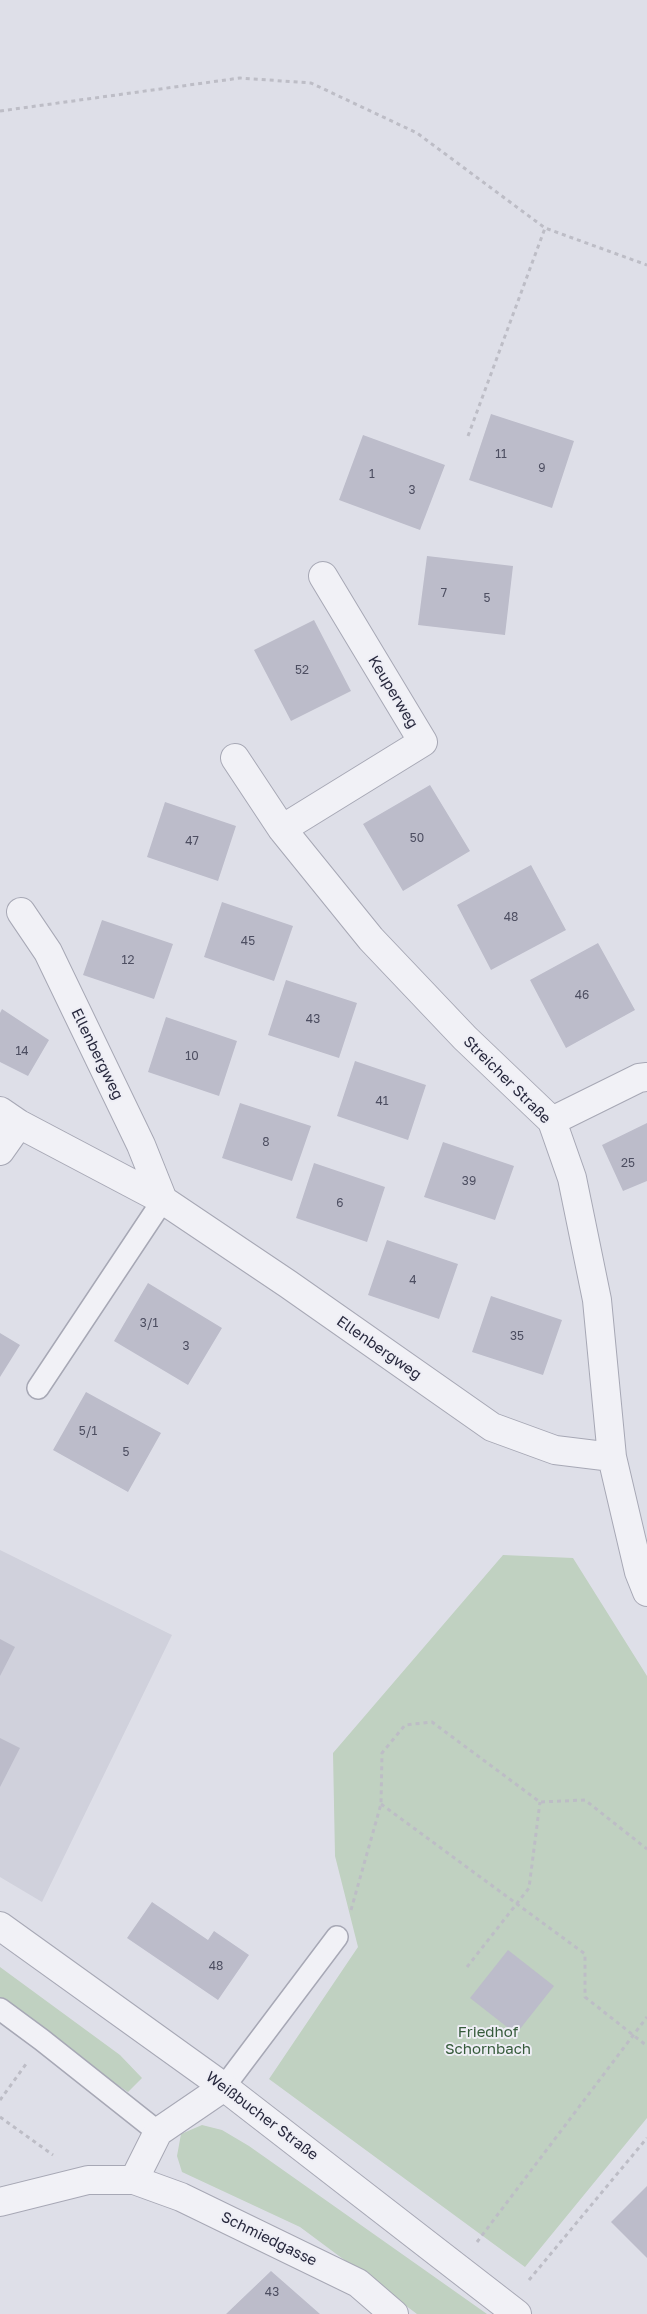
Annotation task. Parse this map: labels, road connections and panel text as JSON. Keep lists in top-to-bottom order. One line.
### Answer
{"streets":{"street":["Keuperweg","Ellenbergweg","Streicher Straße","Weißbucher Straße","Schmiedgasse"]},"crossings":[["Keuperweg","Streicher Straße"],["Ellenbergweg","Streicher Straße"]],"parks":["Friedhof Schornbach"],"house_numbers":["11","9","1","3","7","5","52","50","47","48","45","12","46","43","14","10","41","8","25","39","6","4","3/1","35","3","5/1","5","48","43"]}
